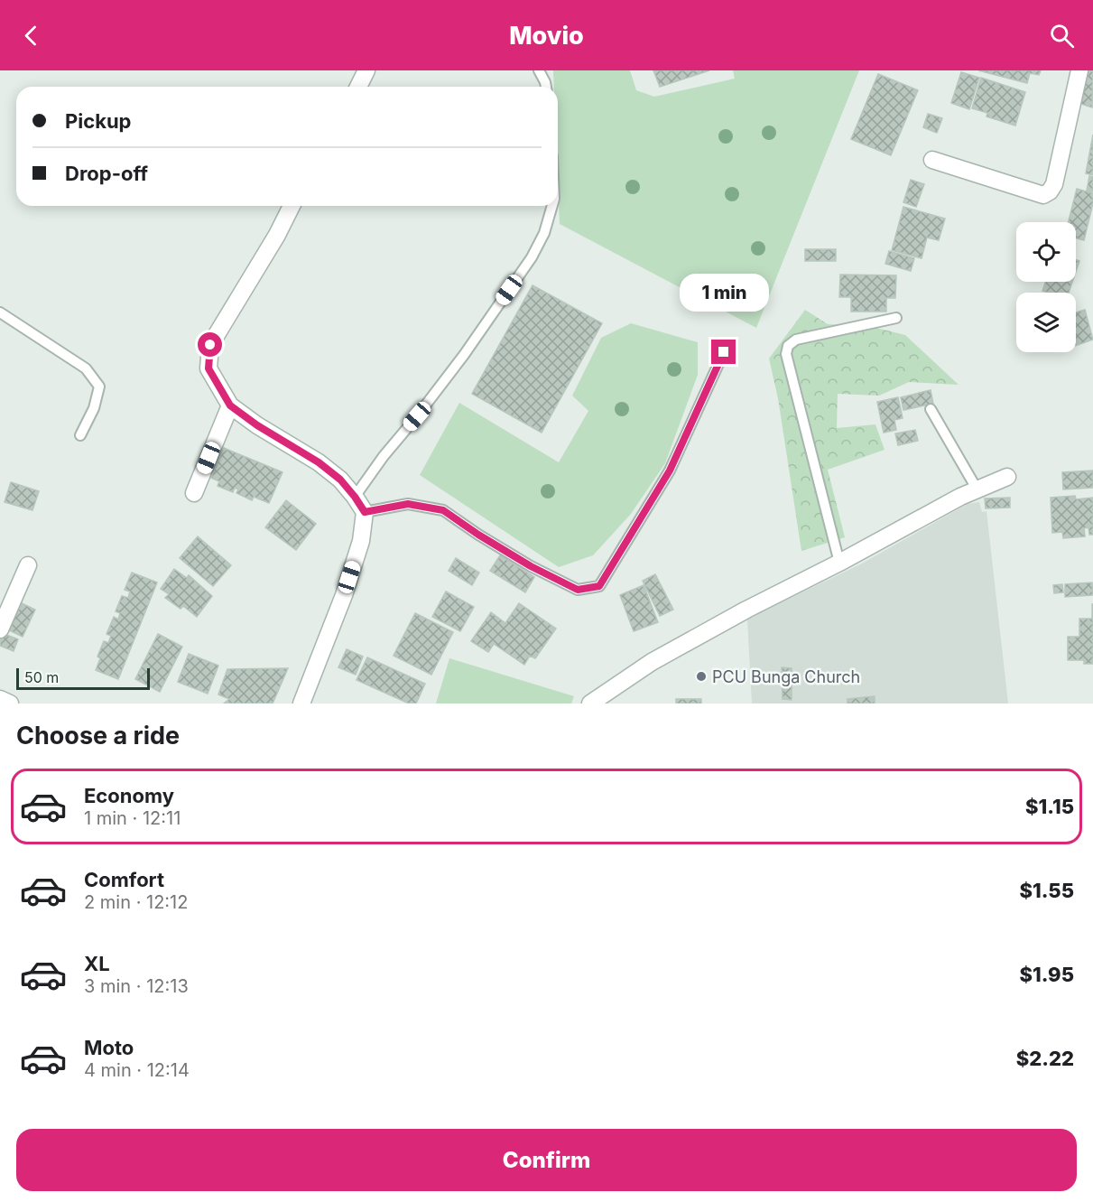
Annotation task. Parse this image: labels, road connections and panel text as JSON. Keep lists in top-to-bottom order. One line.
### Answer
{"places":["PCU Bunga Church"],"scale_bar":"50 m","page":{"header":"Movio","banner":["Pickup","Drop-off"],"bubble":"1 min","scale":"50 m","heading":"Choose a ride","list":[{"name":"Economy","note":"1 min · 12:11","value":"$1.15"},{"name":"Comfort","note":"2 min · 12:12","value":"$1.55"},{"name":"XL","note":"3 min · 12:13","value":"$1.95"},{"name":"Moto","note":"4 min · 12:14","value":"$2.22"}],"buttons":"Confirm"}}
